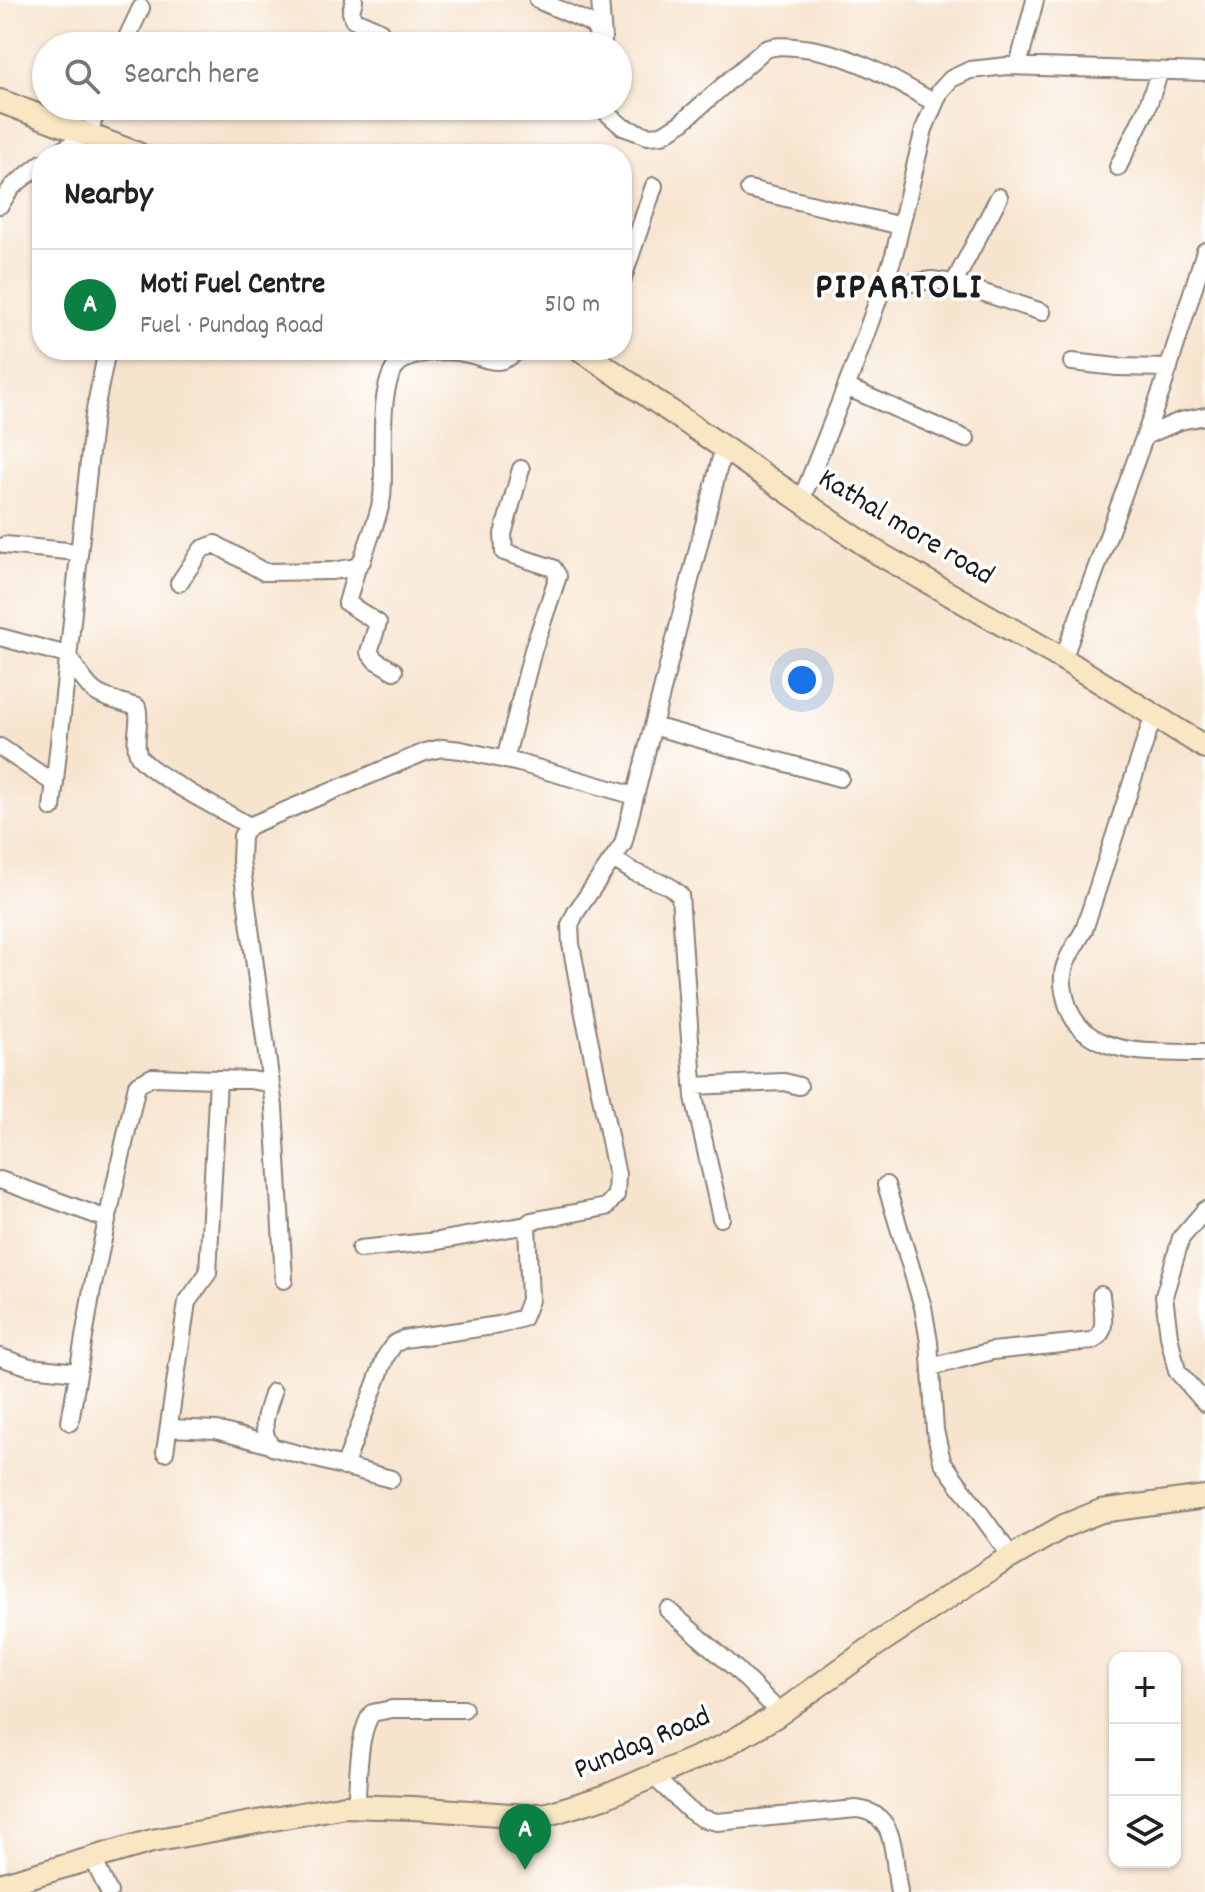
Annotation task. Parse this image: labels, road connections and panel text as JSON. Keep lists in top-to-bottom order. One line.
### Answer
{"streets":{"street":["Kathal more road","Pundag Road"]},"districts":["PIPARTOLI"],"page":{"search":"Search here","heading":"Nearby","list":[{"mark":"A","name":"Moti Fuel Centre","note":"Fuel · Pundag Road","value":"510 m"}],"map_buttons":["+","−"],"pins":"A"}}
